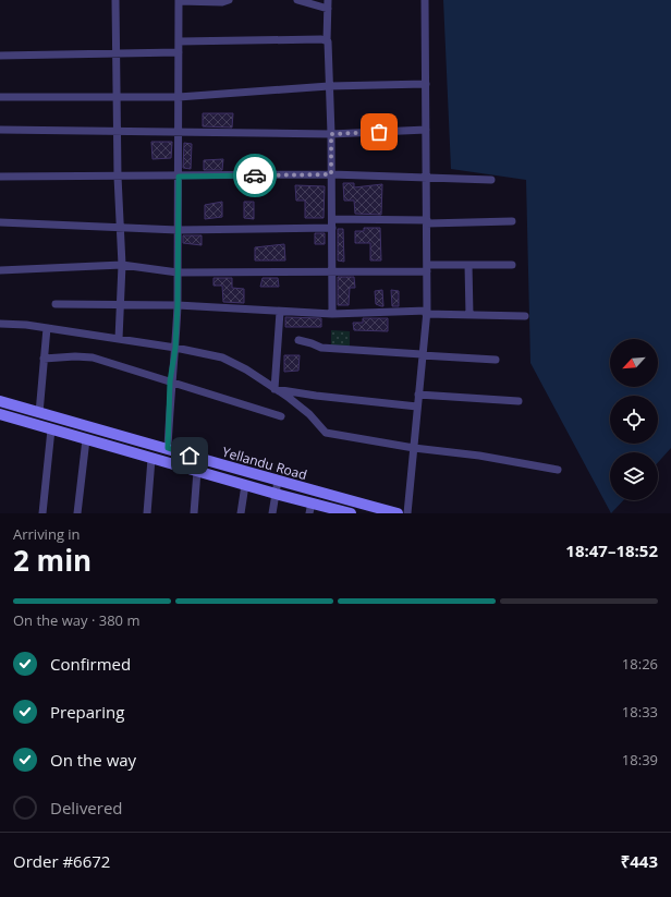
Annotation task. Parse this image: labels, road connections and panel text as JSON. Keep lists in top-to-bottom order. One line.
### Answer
{"streets":{"main road":["Yellandu Road"]},"north":"bottom left","page":{"heading":["2 min","Arriving in","18:47–18:52"],"panel":["Order #6672","₹443"],"bar":"On the way · 380 m","list":[["Confirmed","18:26"],["Preparing","18:33"],["On the way","18:39"],"Delivered"]}}
